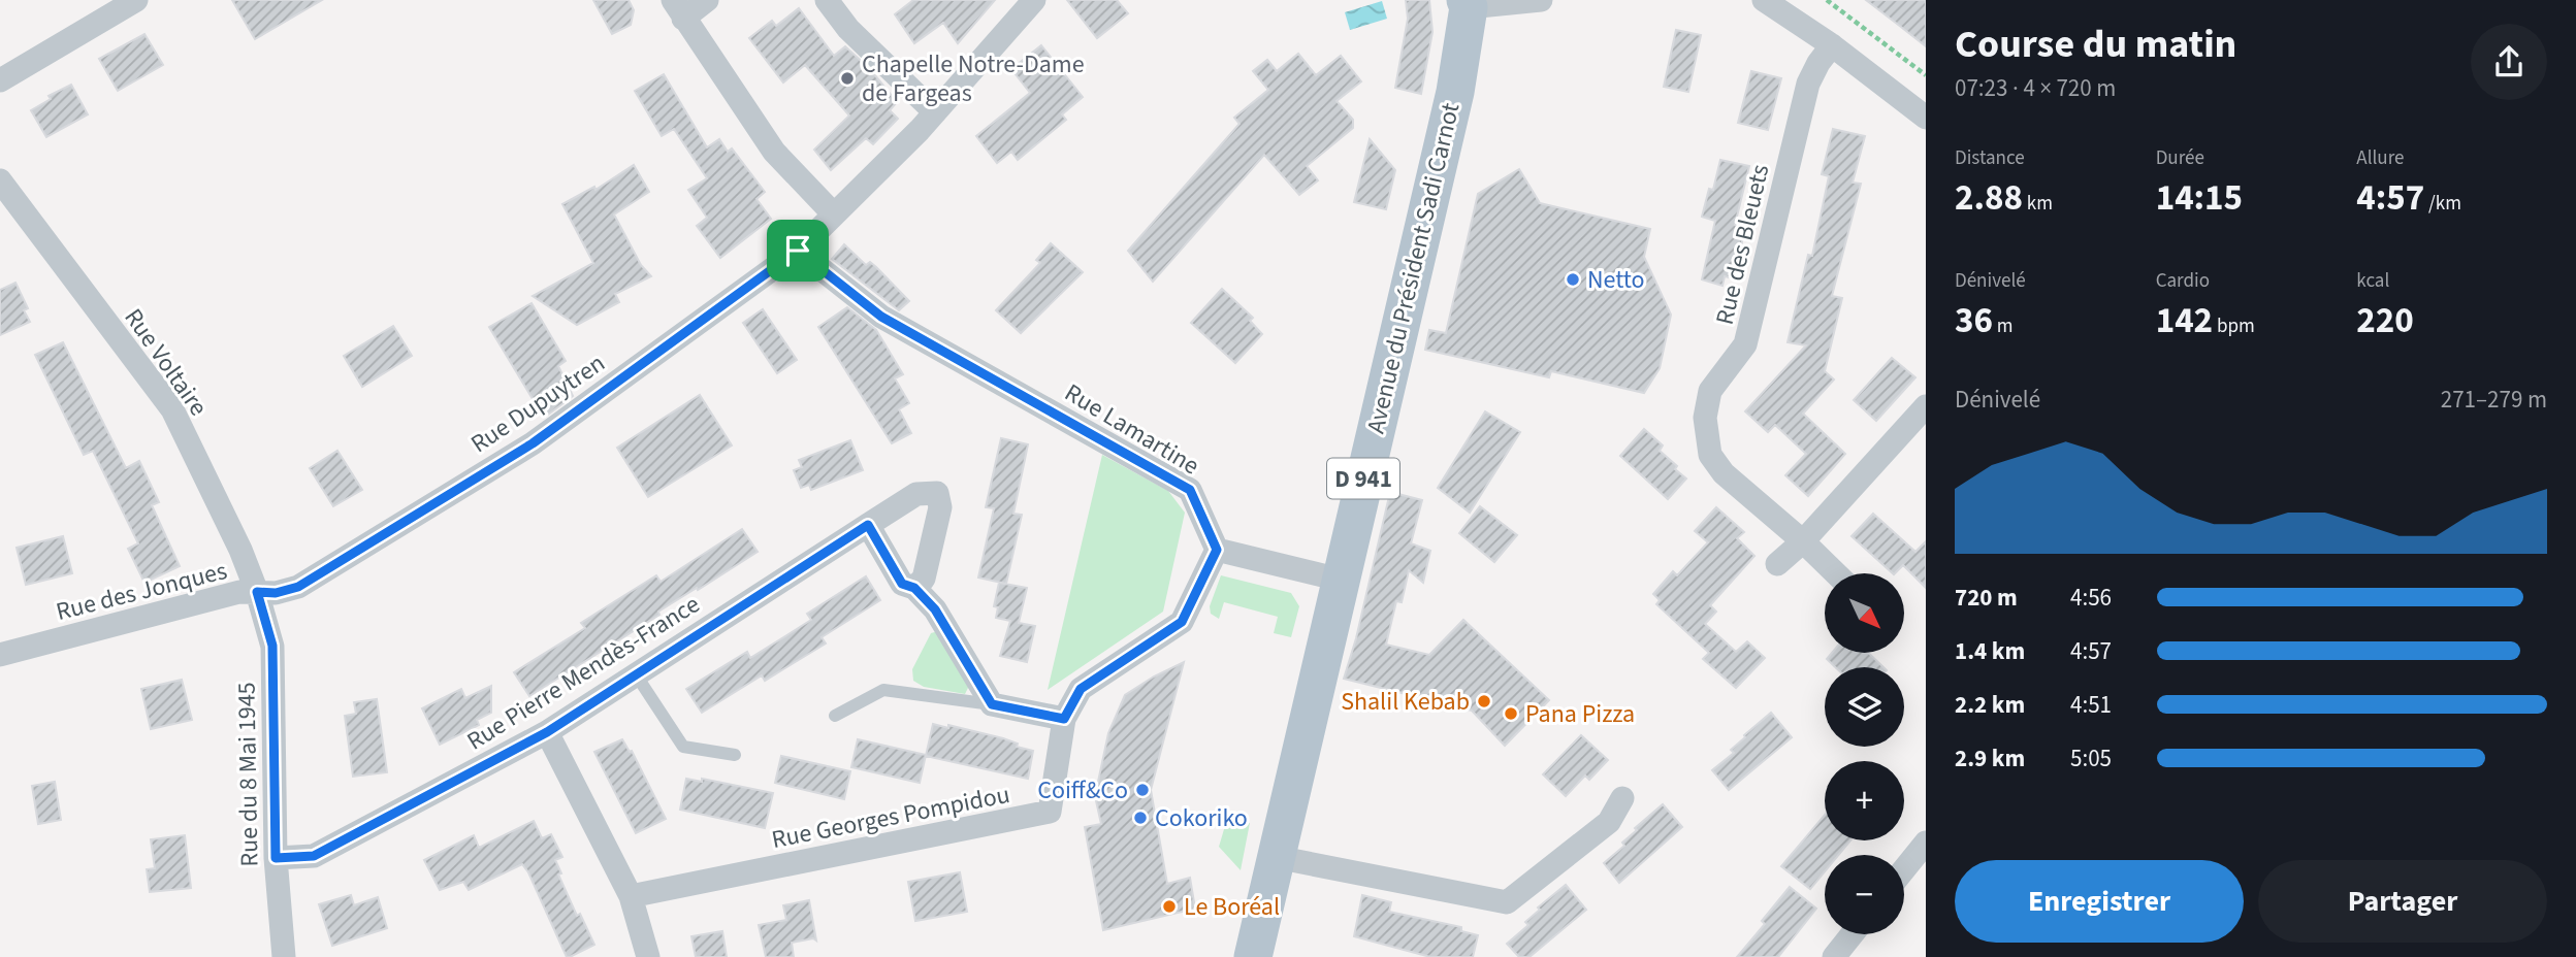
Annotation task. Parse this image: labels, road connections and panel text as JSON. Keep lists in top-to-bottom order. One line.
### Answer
{"streets":{"main road":["Avenue du Président Sadi Carnot","D 941"],"street":["Rue des Bleuets","Rue Voltaire","Rue Dupuytren","Rue Lamartine","Rue des Jonques","Rue Pierre Mendès-France","Rue du 8 Mai 1945","Rue Georges Pompidou"]},"crossings":[["Rue Voltaire","Rue des Jonques"],["Rue Voltaire","Rue du 8 Mai 1945"],["Rue Dupuytren","Rue Lamartine"],["Rue Dupuytren","Rue des Jonques"],["Rue Lamartine","Rue Georges Pompidou"],["Rue des Jonques","Rue du 8 Mai 1945"],["Rue Pierre Mendès-France","Rue du 8 Mai 1945"]],"places":["Chapelle Notre-Dame de Fargeas","Netto","Shalil Kebab","Pana Pizza","Coiff&Co","Cokoriko","Le Boréal"],"north":"bottom right","page":{"heading":["Course du matin","07:23 · 4 × 720 m"],"stats":[["Distance","2.88 km"],["Durée","14:15"],["Allure","4:57 /km"],["Dénivelé","36 m"],["Cardio","142 bpm"],["kcal","220"]],"chart":["Dénivelé","271–279 m"],"list":[{"name":"720 m","note":"4:56"},{"name":"1.4 km","note":"4:57"},{"name":"2.2 km","note":"4:51"},{"name":"2.9 km","note":"5:05"}],"map_buttons":["+","−"],"buttons":["Enregistrer","Partager"]}}
